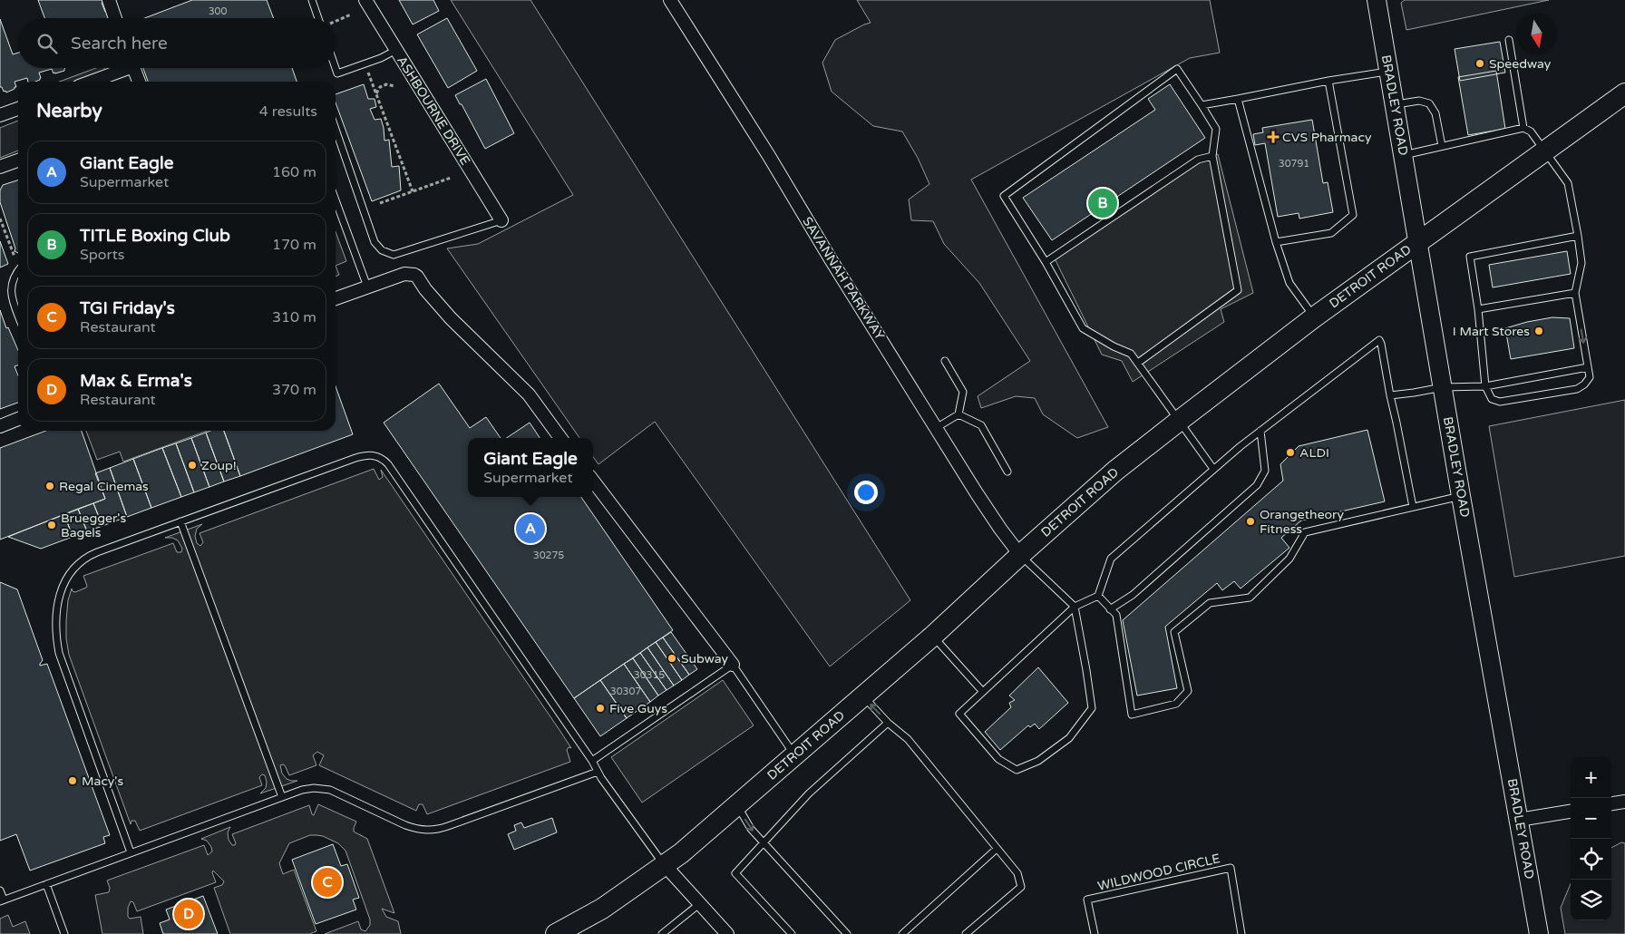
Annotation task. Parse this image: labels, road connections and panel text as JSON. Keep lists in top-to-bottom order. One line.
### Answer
{"streets":{"main road":["DETROIT ROAD"],"street":["BRADLEY ROAD","ASHBOURNE DRIVE","SAVANNAH PARKWAY"],"lane":["WILDWOOD CIRCLE"]},"crossings":[["BRADLEY ROAD","DETROIT ROAD"],["DETROIT ROAD","SAVANNAH PARKWAY"]],"places":{"other":["Speedway","I Mart Stores","ALDI","Zoup!","Regal Cinemas","Orangetheory Fitness","Bruegger's Bagels","Subway","Five Guys","Macy's"],"health":["CVS Pharmacy"]},"house_numbers":["300","30791","30275","30315","30307"],"north":"bottom","page":{"search":"Search here","heading":["Nearby","4 results"],"list":[{"mark":"A","name":"Giant Eagle","note":"Supermarket","value":"160 m"},{"mark":"B","name":"TITLE Boxing Club","note":"Sports","value":"170 m"},{"mark":"C","name":"TGI Friday's","note":"Restaurant","value":"310 m"},{"mark":"D","name":"Max & Erma's","note":"Restaurant","value":"370 m"}],"pins":["B","A","C","D"],"popup":["Giant Eagle","Supermarket"],"map_buttons":["+","−"]}}
